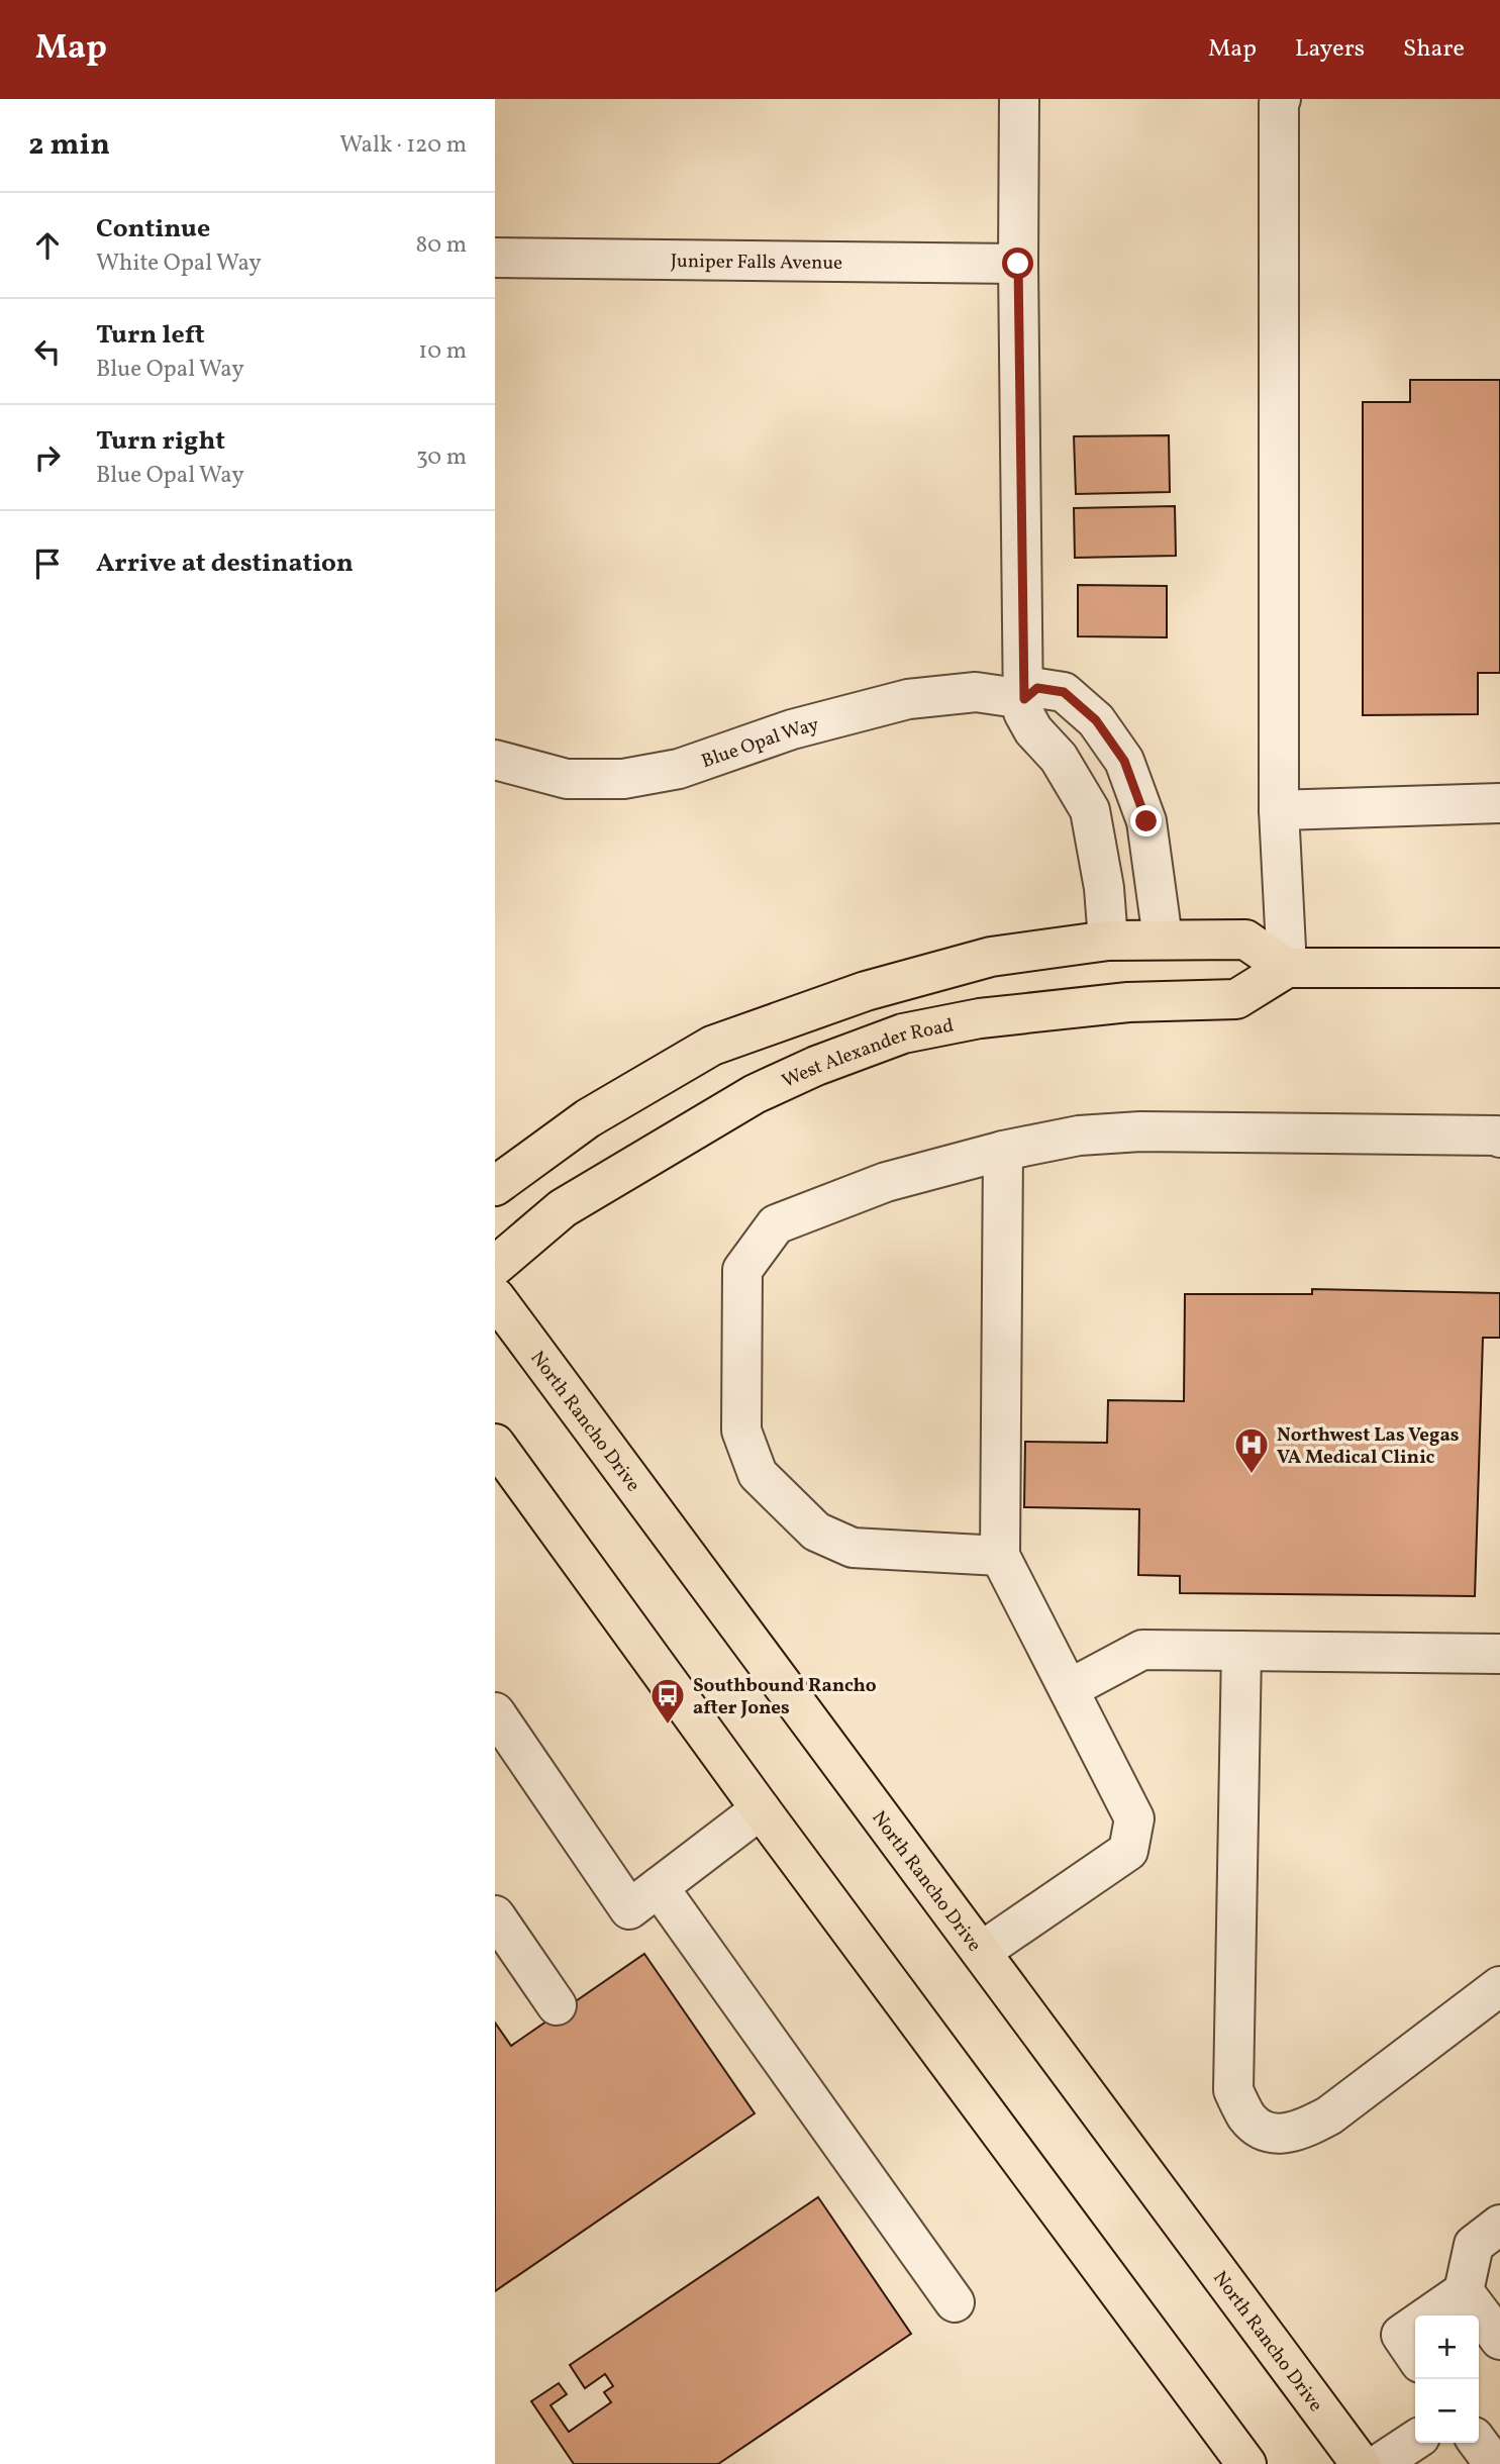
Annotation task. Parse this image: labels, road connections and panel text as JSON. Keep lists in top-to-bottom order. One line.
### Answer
{"streets":{"main road":["West Alexander Road","North Rancho Drive"],"street":["Juniper Falls Avenue","Blue Opal Way"]},"places":{"hospital":["Northwest Las Vegas VA Medical Clinic"],"bus stop":["Southbound Rancho after Jones"]},"page":{"header":"Map","nav":["Map","Layers","Share"],"heading":["2 min","Walk · 120 m"],"list":[["Continue","White Opal Way","80 m"],["Turn left","Blue Opal Way","10 m"],["Turn right","Blue Opal Way","30 m"],"Arrive at destination"],"map_buttons":["+","−"]}}
